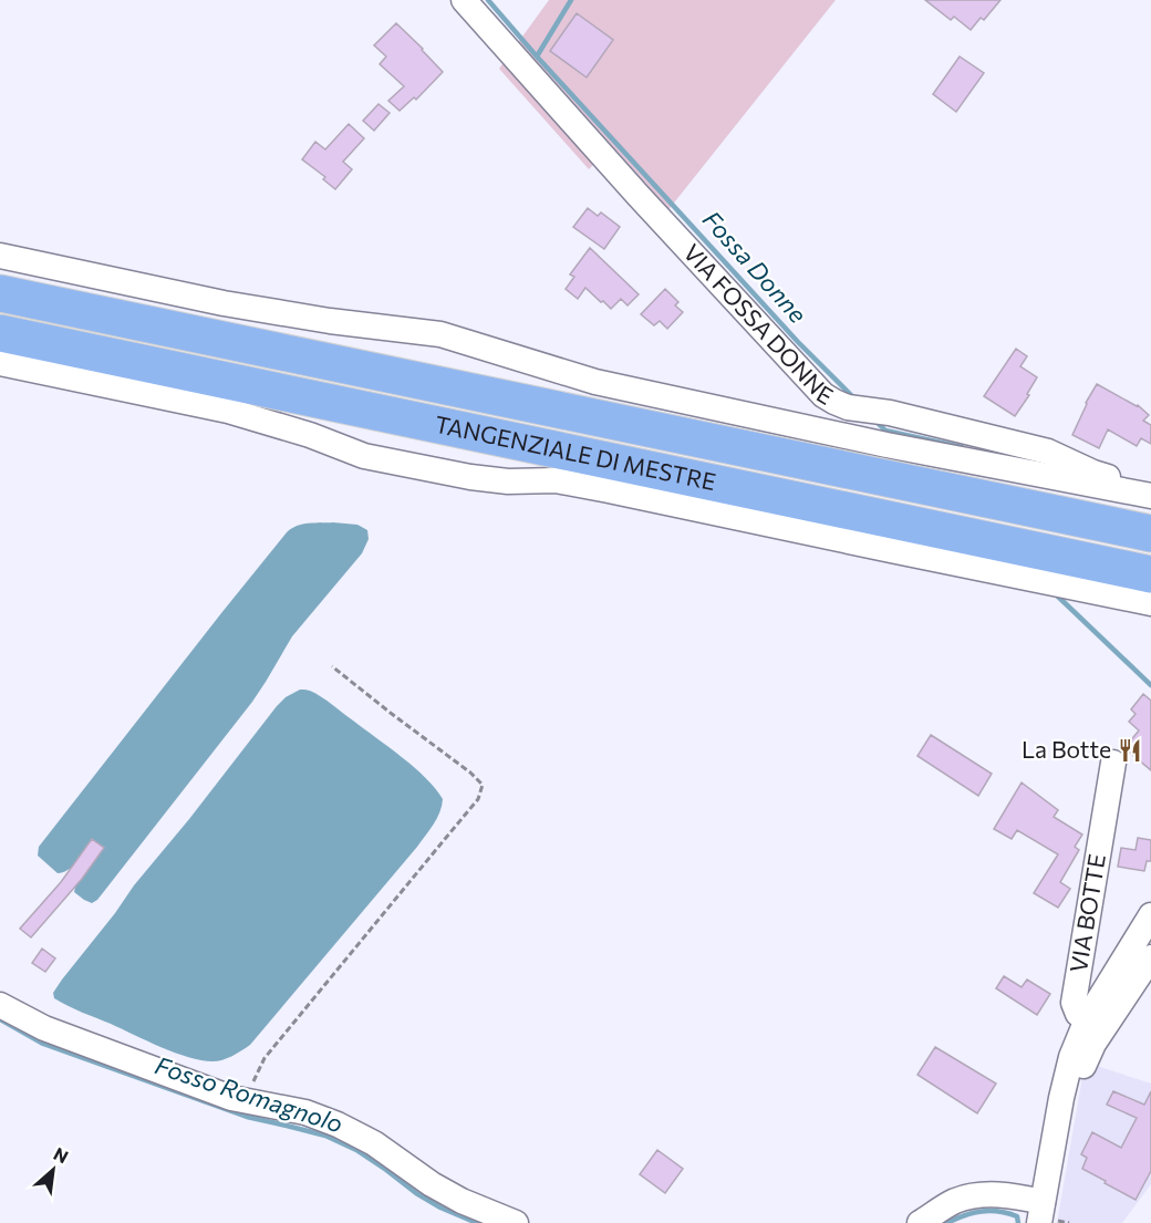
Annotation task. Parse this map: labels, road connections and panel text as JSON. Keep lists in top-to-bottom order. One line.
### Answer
{"streets":{"highway":["TANGENZIALE DI MESTRE"],"street":["VIA FOSSA DONNE","VIA BOTTE"]},"water":["Fossa Donne","Fosso Romagnolo"],"places":{"restaurant":["La Botte"]},"north":"top right"}
